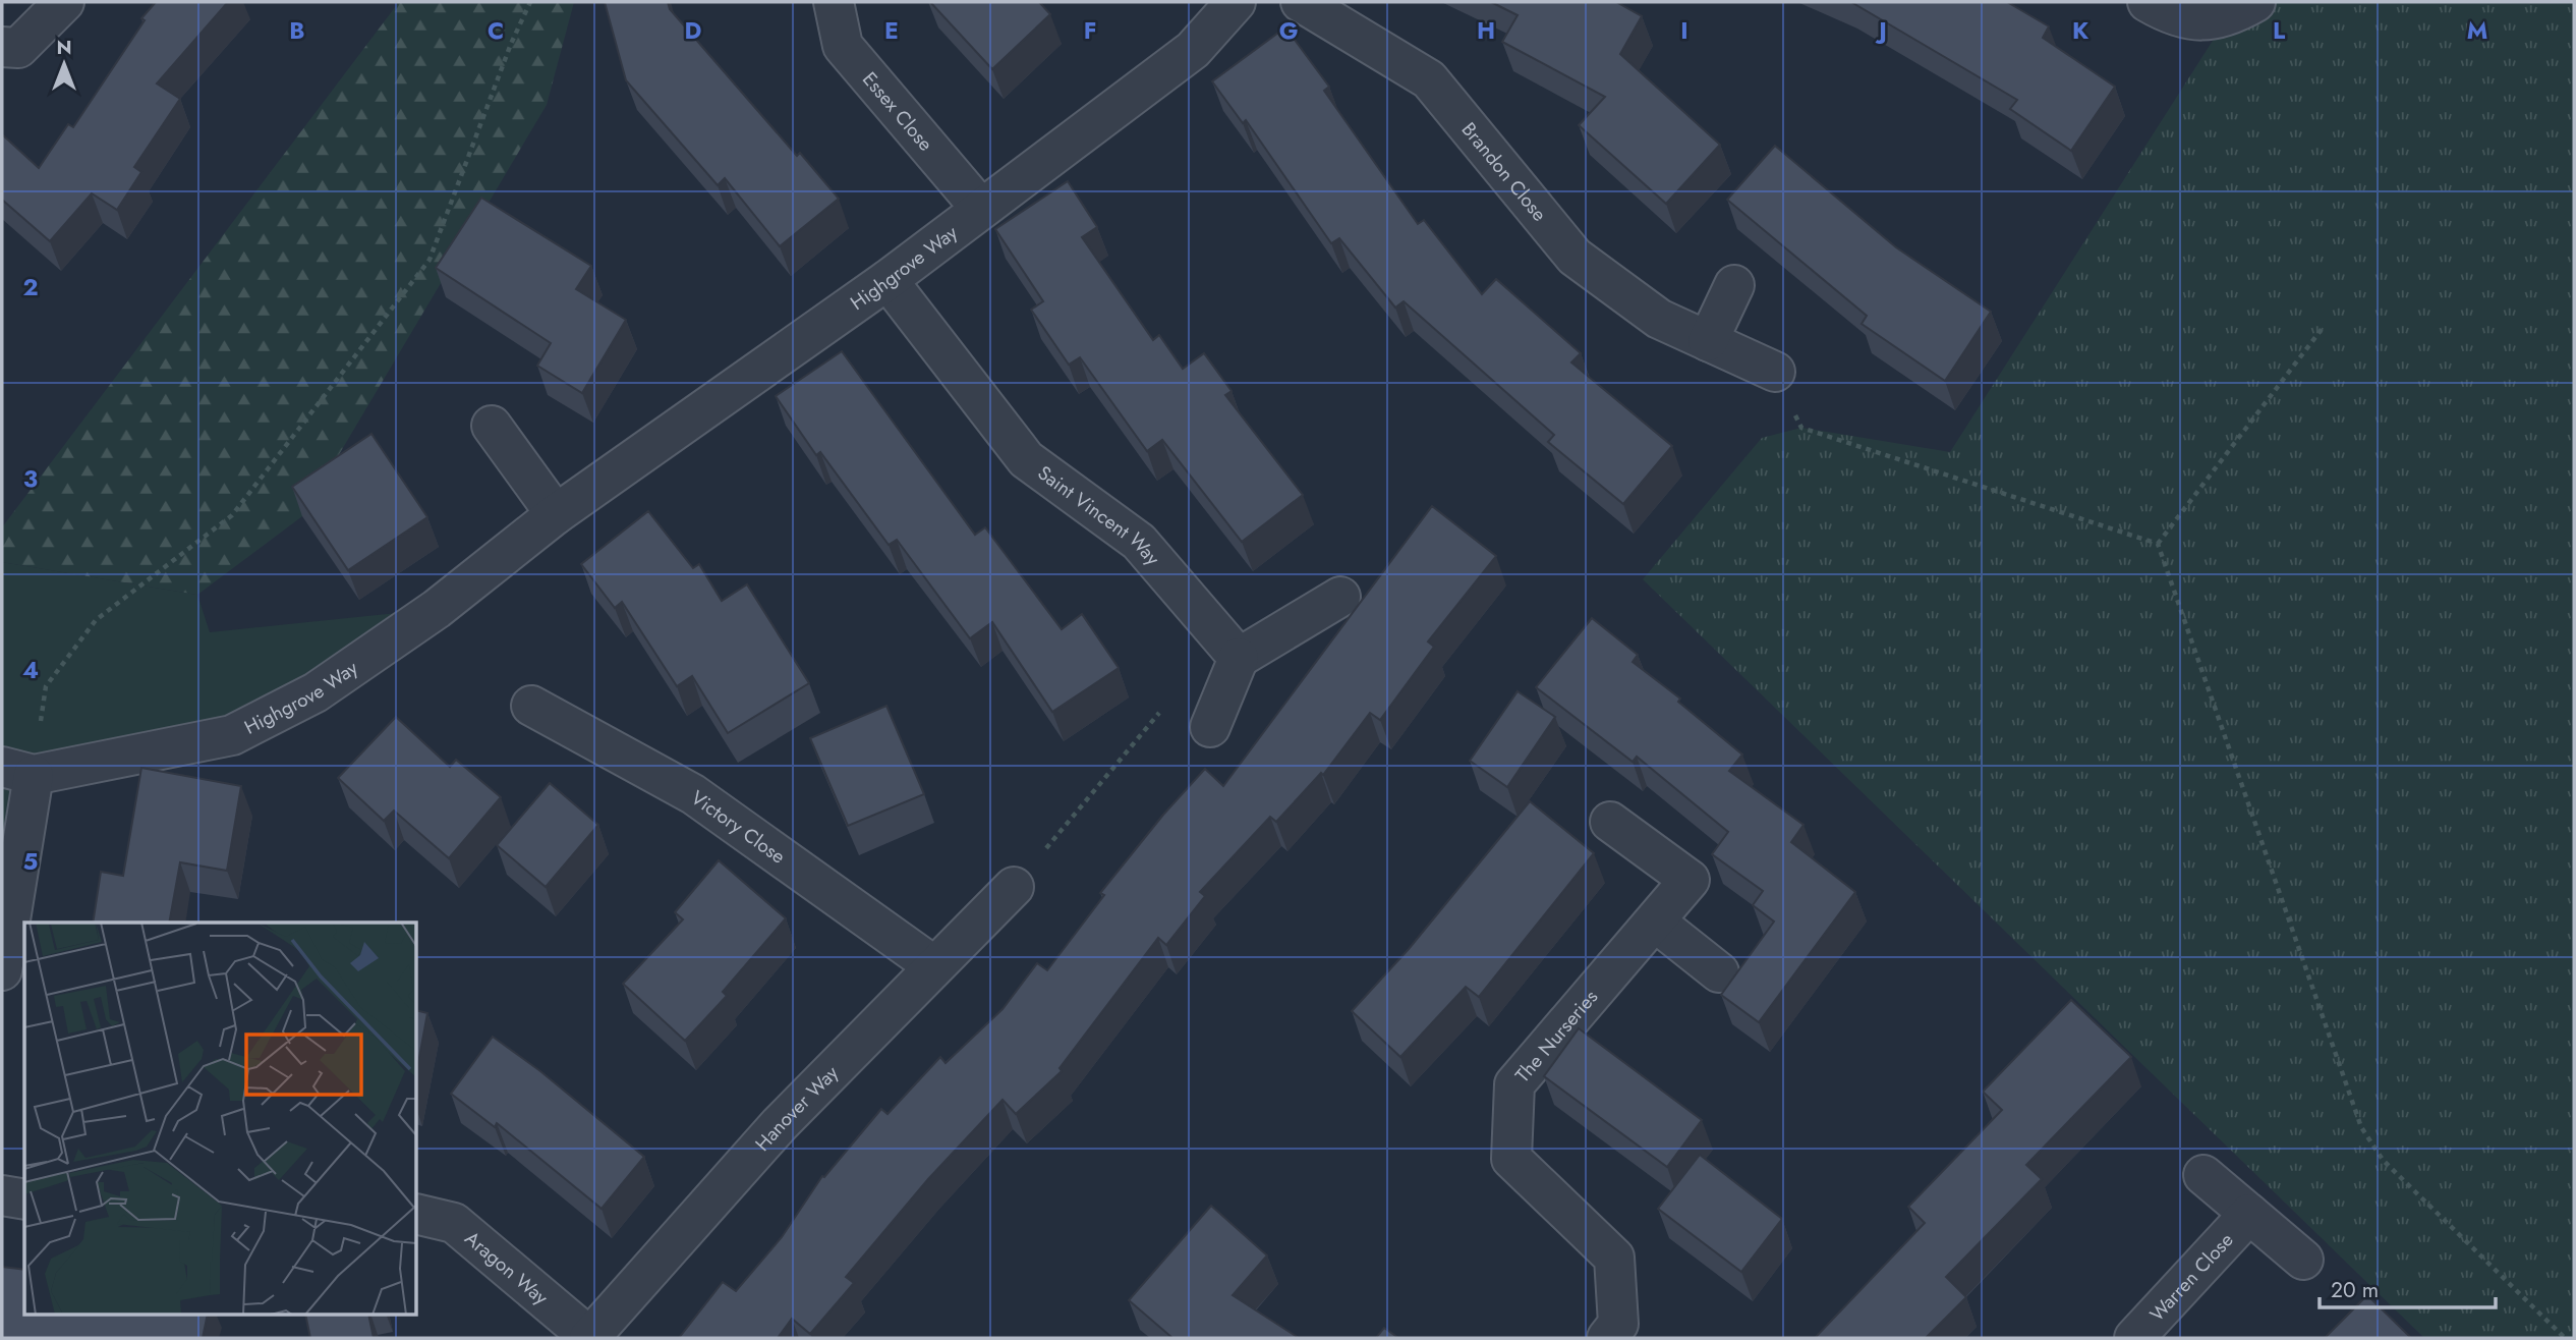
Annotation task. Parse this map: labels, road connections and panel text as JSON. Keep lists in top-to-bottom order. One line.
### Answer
{"streets":{"street":["Essex Close","Brandon Close","Highgrove Way","Saint Vincent Way","Victory Close","The Nurseries","Hanover Way","Aragon Way","Warren Close"]},"crossings":[["Essex Close","Highgrove Way"],["Highgrove Way","Saint Vincent Way"],["Victory Close","Hanover Way"],["Hanover Way","Aragon Way"]],"scale_bar":"20 m","north":"top","grid":{"columns":["B","C","D","E","F","G","H","I","J","K","L","M"],"rows":["2","3","4","5"]}}
